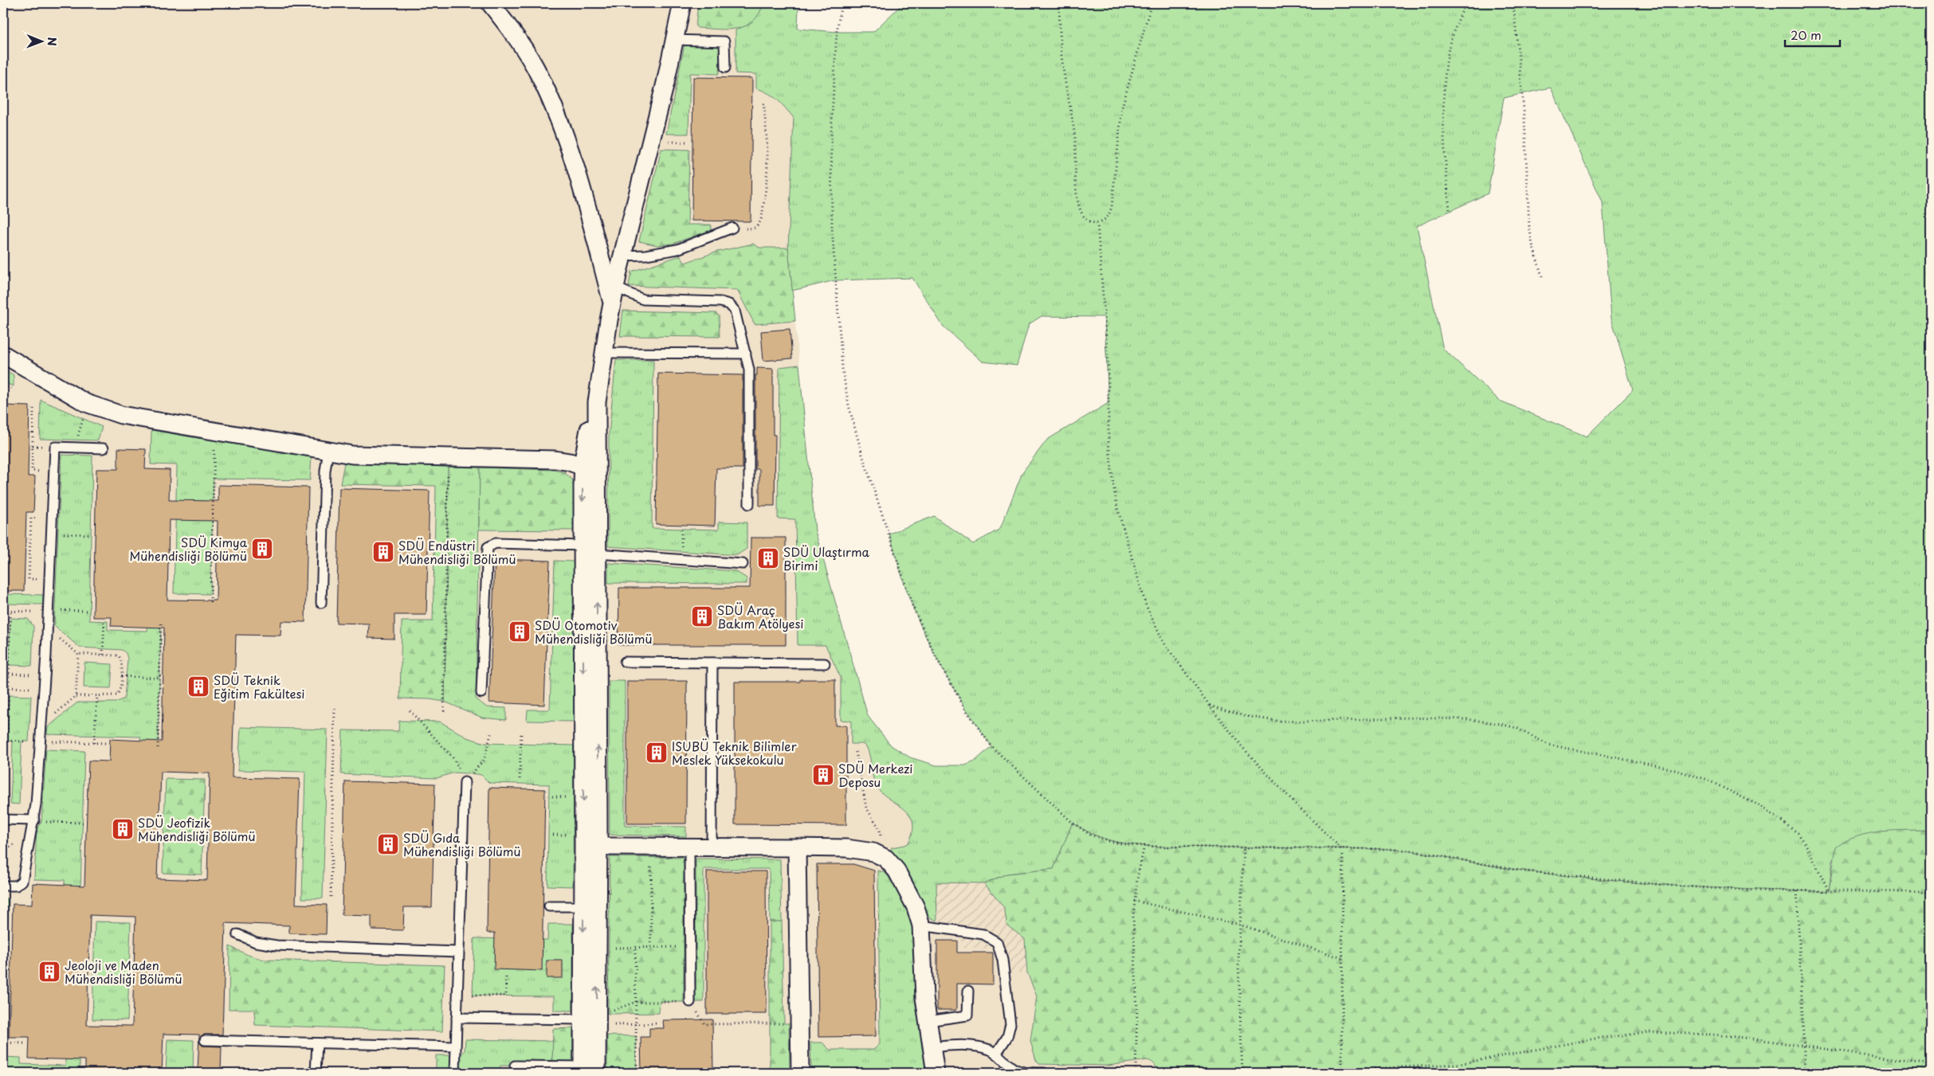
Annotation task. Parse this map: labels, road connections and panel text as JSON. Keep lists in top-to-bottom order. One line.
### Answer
{"places":{"building":["SDÜ Kimya Mühendisliği Bölümü","SDÜ Endüstri Mühendisliği Bölümü","SDÜ Ulaştırma Birimi","SDÜ Araç Bakım Atölyesi","SDÜ Otomotiv Mühendisliği Bölümü","SDÜ Teknik Eğitim Fakültesi","ISUBÜ Teknik Bilimler Meslek Yüksekokulu","SDÜ Merkezi Deposu","SDÜ Jeofizik Mühendisliği Bölümü","SDÜ Gıda Mühendisliği Bölümü","Jeoloji ve Maden Mühendisliği Bölümü"]},"scale_bar":"20 m","north":"right"}
